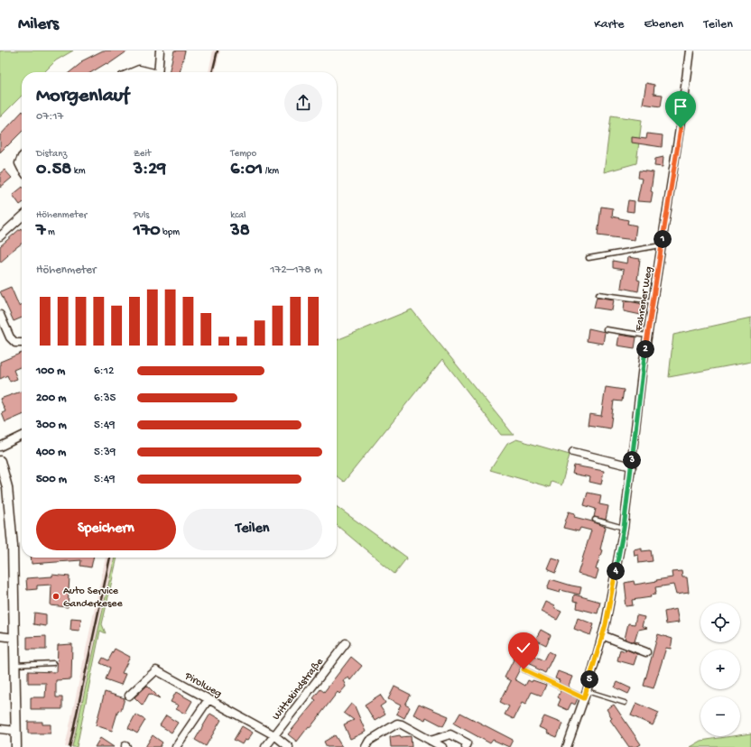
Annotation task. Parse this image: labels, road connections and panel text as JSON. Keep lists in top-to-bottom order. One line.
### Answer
{"streets":{"street":["Fahrener Weg","Pirolweg","Wittekindstraße"]},"crossings":[["Pirolweg","Wittekindstraße"]],"places":["Auto Service Ganderkesee"],"page":{"header":"Milers","nav":["Karte","Ebenen","Teilen"],"heading":["Morgenlauf","07:17"],"stats":[["Distanz","0.58 km"],["Zeit","3:29"],["Tempo","6:01 /km"],["Höhenmeter","7 m"],["Puls","170 bpm"],["kcal","38"]],"pins":["1","2","3","4","5"],"chart":["Höhenmeter","172–178 m"],"list":[{"name":"100 m","note":"6:12"},{"name":"200 m","note":"6:35"},{"name":"300 m","note":"5:49"},{"name":"400 m","note":"5:39"},{"name":"500 m","note":"5:49"}],"buttons":["Speichern","Teilen"],"map_buttons":["+","−"]}}
